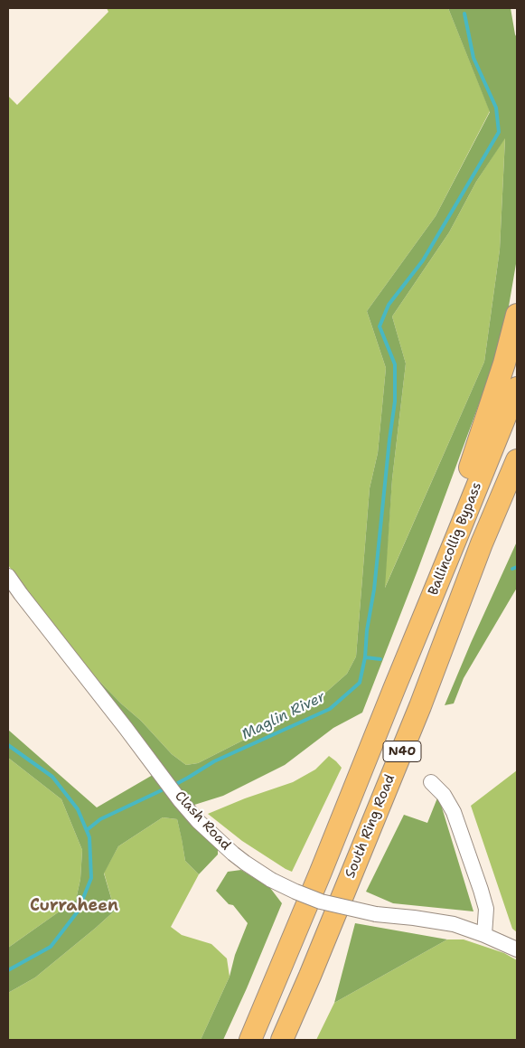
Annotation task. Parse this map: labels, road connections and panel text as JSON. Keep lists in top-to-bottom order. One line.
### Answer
{"streets":{"highway":["Ballincollig Bypass","N40","South Ring Road"],"street":["Clash Road"]},"crossings":[["Ballincollig Bypass","N40"]],"districts":["Curraheen"],"water":["Maglin River"]}
